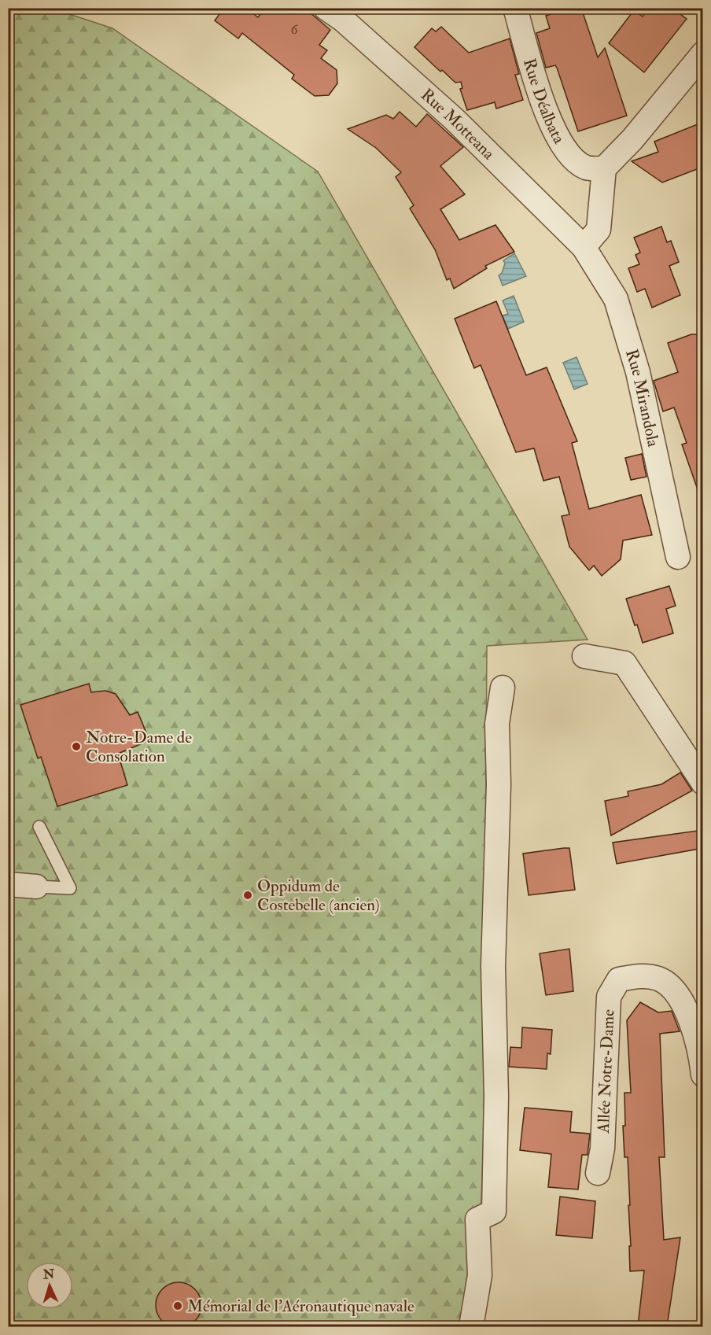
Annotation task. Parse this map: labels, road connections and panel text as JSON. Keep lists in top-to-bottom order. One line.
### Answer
{"streets":{"street":["Rue Déalbata","Rue Motteana","Rue Mirandola","Allée Notre-Dame"]},"crossings":[["Rue Motteana","Rue Mirandola"]],"places":["Notre-Dame de Consolation","Oppidum de Costebelle (ancien)","Mémorial de l'Aéronautique navale"],"house_numbers":["6"],"north":"top"}
